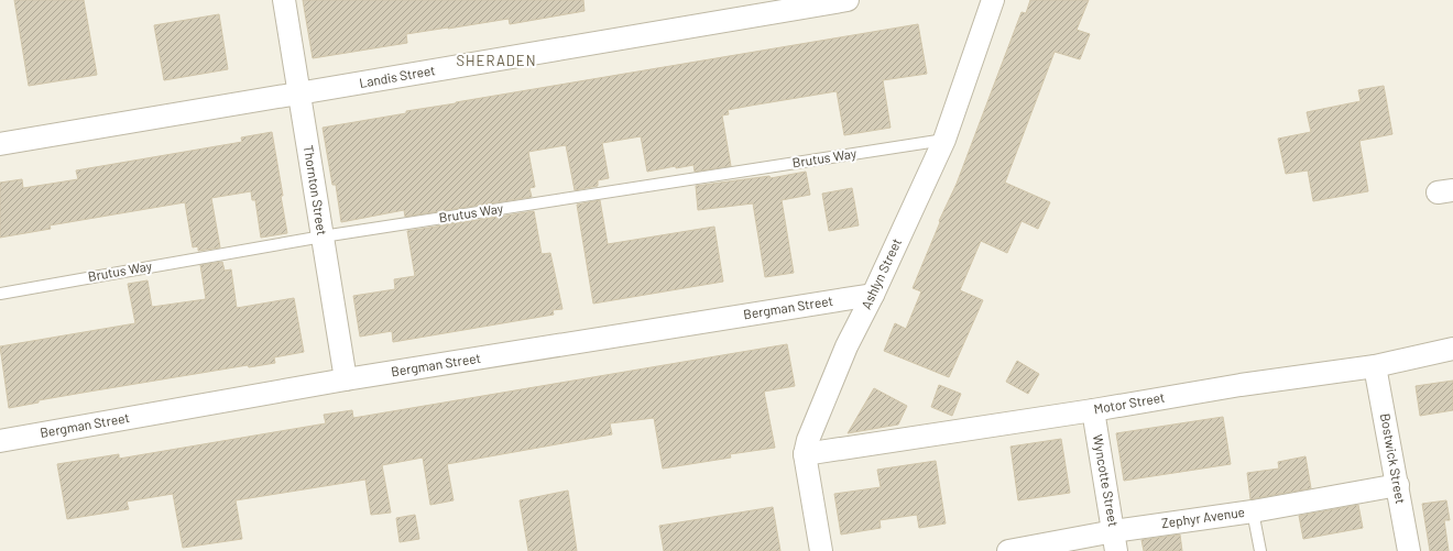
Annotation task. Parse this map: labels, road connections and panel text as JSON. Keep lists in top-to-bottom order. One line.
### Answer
{"streets":{"street":["Landis Street","Thornton Street","Ashlyn Street","Bergman Street","Motor Street","Bostwick Street","Wyncotte Street","Zephyr Avenue"],"lane":["Brutus Way"]},"crossings":[["Landis Street","Thornton Street"],["Brutus Way","Thornton Street"],["Brutus Way","Ashlyn Street"],["Thornton Street","Bergman Street"],["Ashlyn Street","Bergman Street"],["Ashlyn Street","Motor Street"],["Motor Street","Bostwick Street"],["Motor Street","Wyncotte Street"],["Bostwick Street","Zephyr Avenue"],["Wyncotte Street","Zephyr Avenue"]],"districts":["SHERADEN"]}
